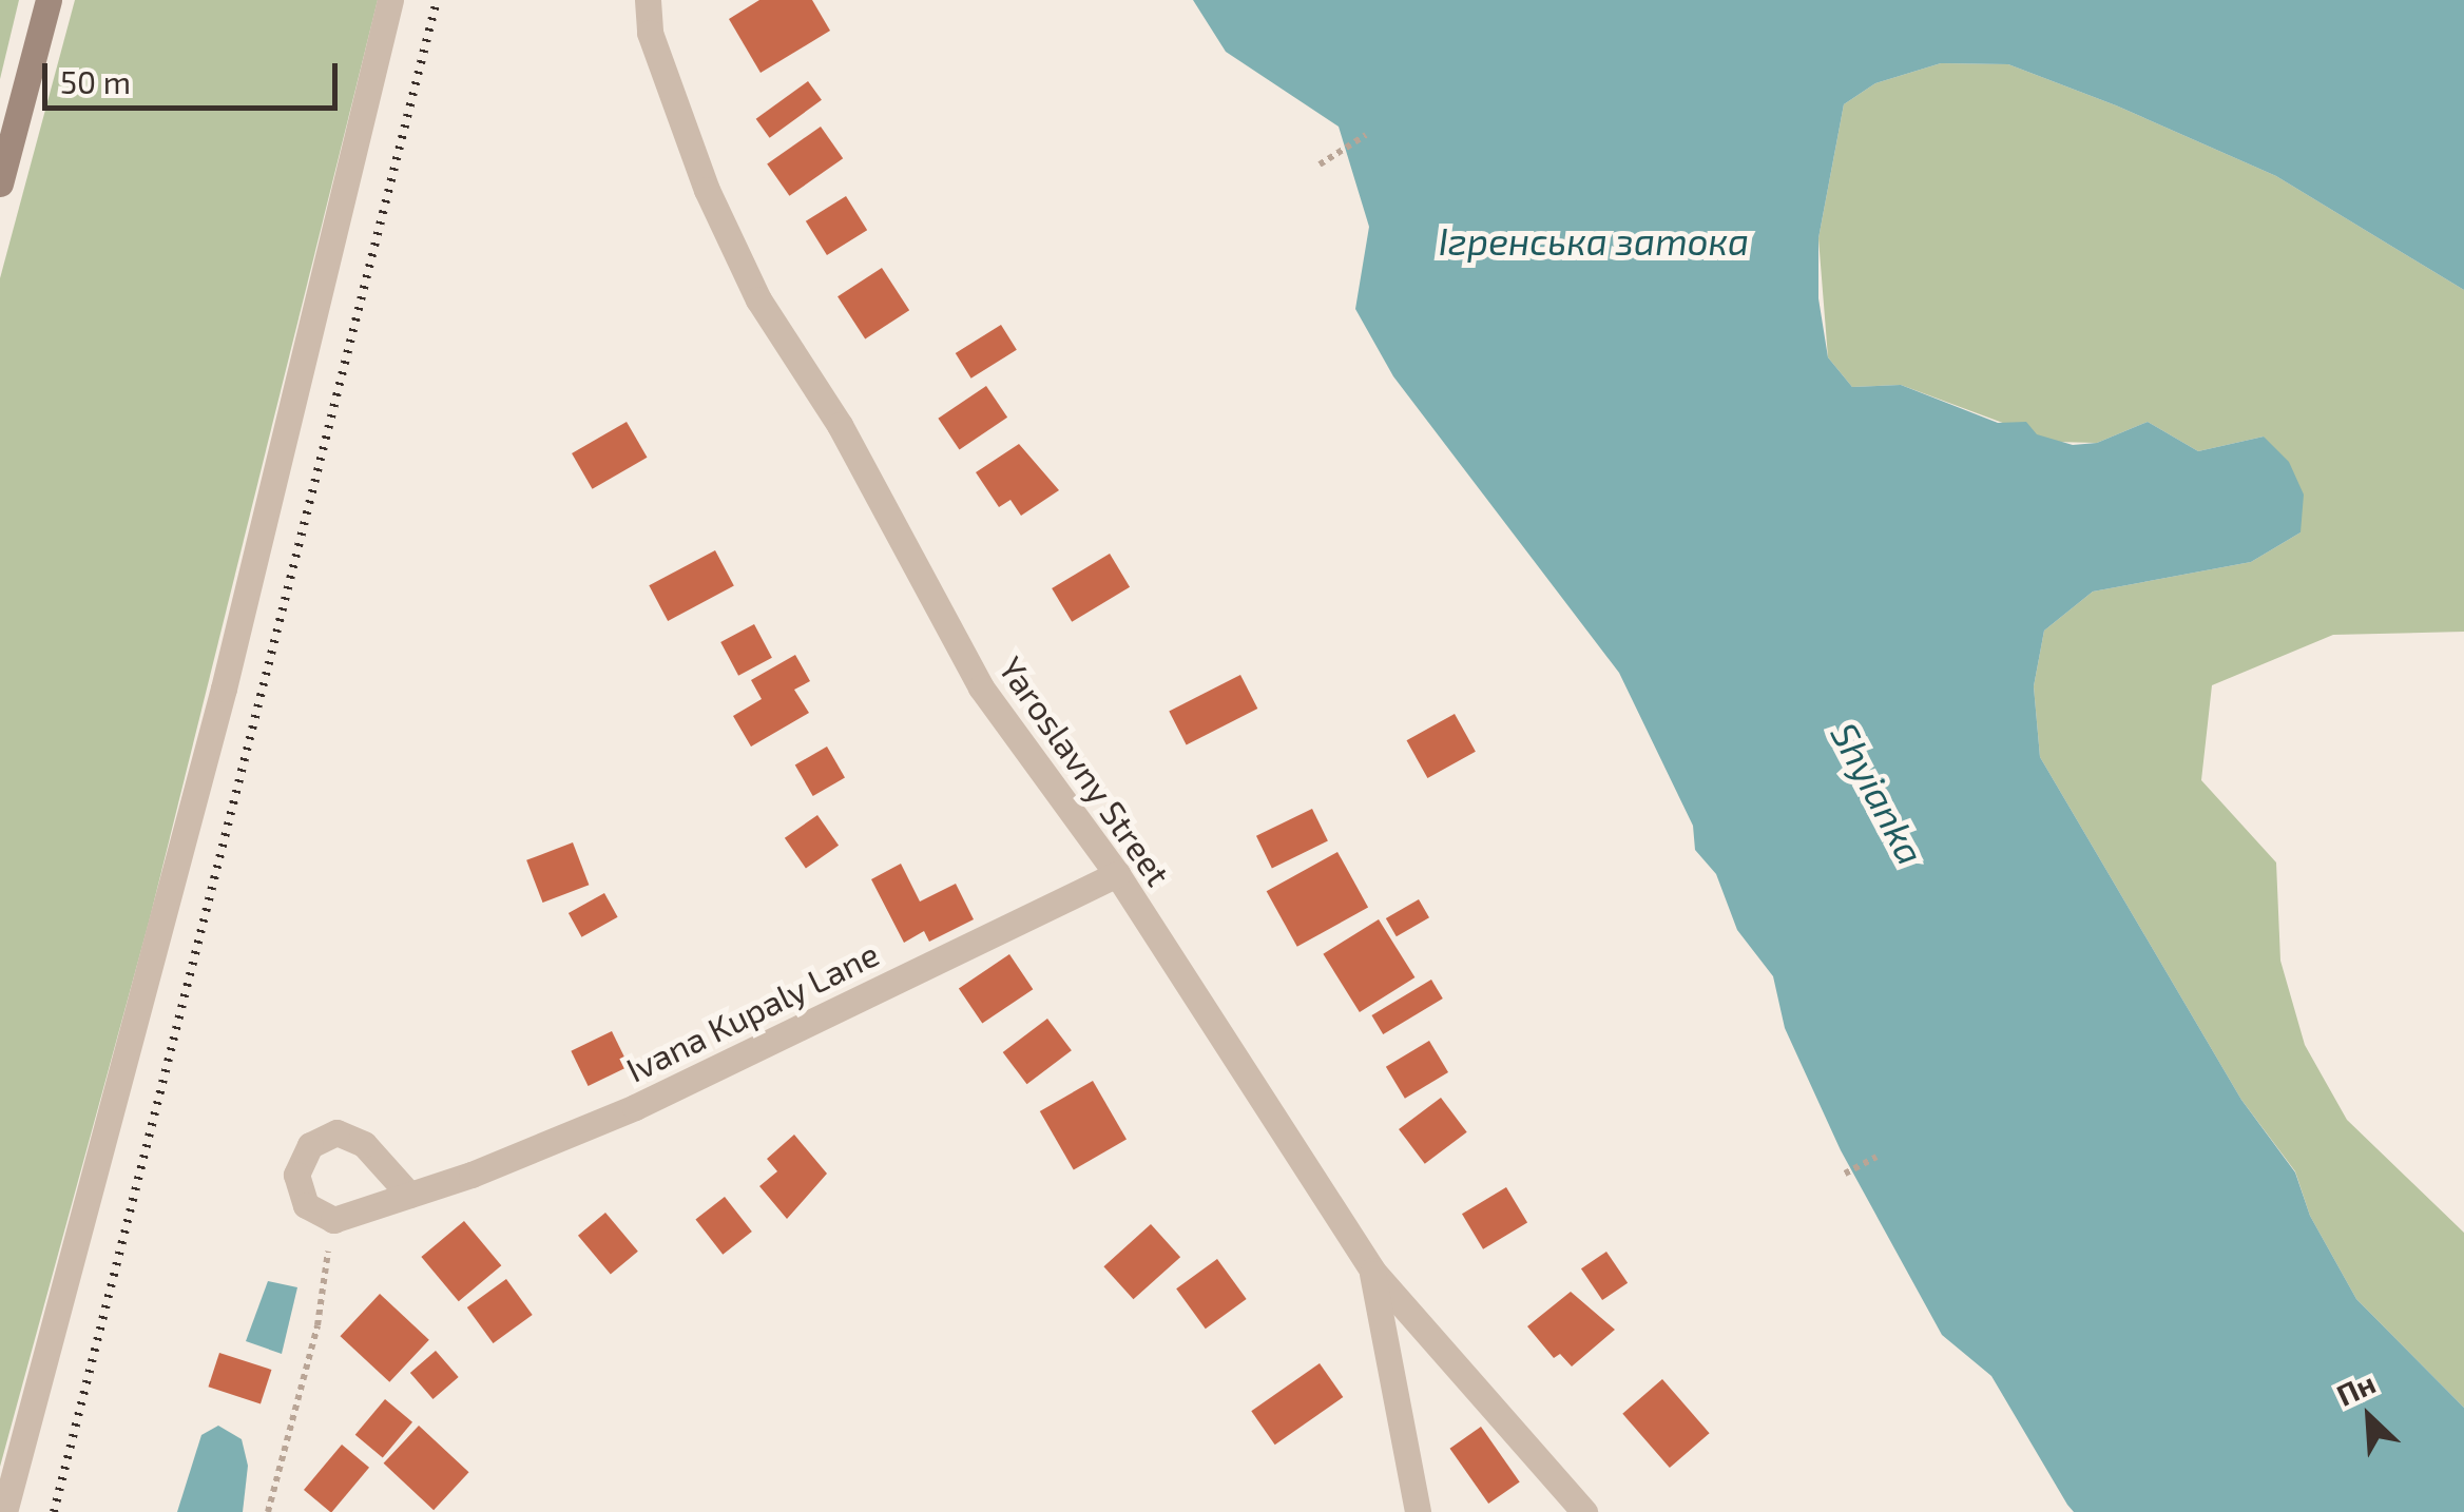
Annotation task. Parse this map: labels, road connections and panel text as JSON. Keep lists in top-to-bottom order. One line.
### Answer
{"streets":{"street":["Yaroslavny Street","Ivana Kupaly Lane"]},"crossings":[["Yaroslavny Street","Ivana Kupaly Lane"]],"water":["Ігренська затока","Shyianka"],"scale_bar":"50 m","north":"top left"}
